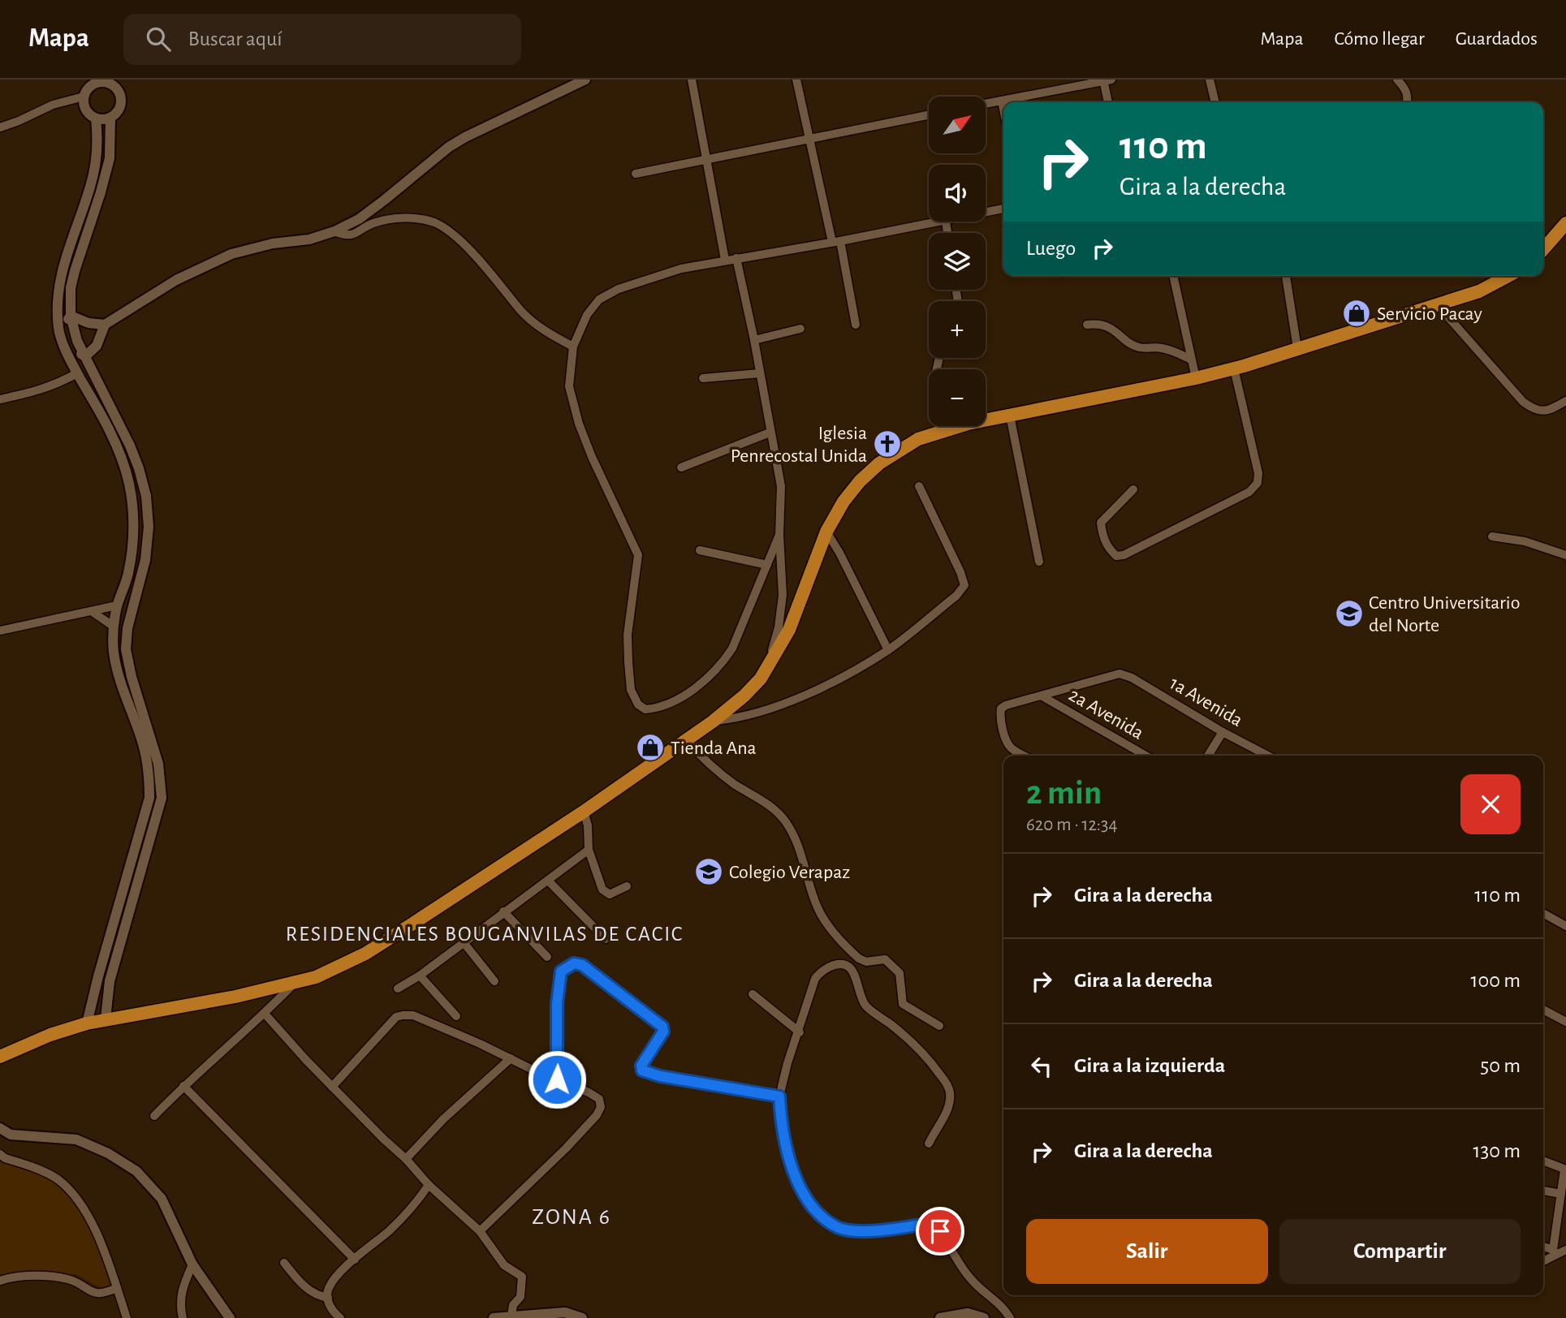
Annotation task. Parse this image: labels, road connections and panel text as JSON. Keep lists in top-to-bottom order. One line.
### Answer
{"streets":{"street":["1a Avenida","2a Avenida"]},"crossings":[["1a Avenida","2a Avenida"]],"districts":["RESIDENCIALES BOUGANVILAS DE CACIC","ZONA 6"],"places":{"shop":["Servicio Pacay","Tienda Ana"],"church":["Iglesia Penrecostal Unida"],"school or university":["Centro Universitario del Norte","Colegio Verapaz"]},"north":"top right","page":{"header":"Mapa","search":"Buscar aquí","nav":["Mapa","Cómo llegar","Guardados"],"map_buttons":["+","−"],"turn":["110 m","Gira a la derecha"],"then":"Luego","heading":["2 min","620 m · 12:34"],"list":[{"name":"Gira a la derecha","value":"110 m"},{"name":"Gira a la derecha","value":"100 m"},{"name":"Gira a la izquierda","value":"50 m"},{"name":"Gira a la derecha","value":"130 m"}],"buttons":["Salir","Compartir"]}}
